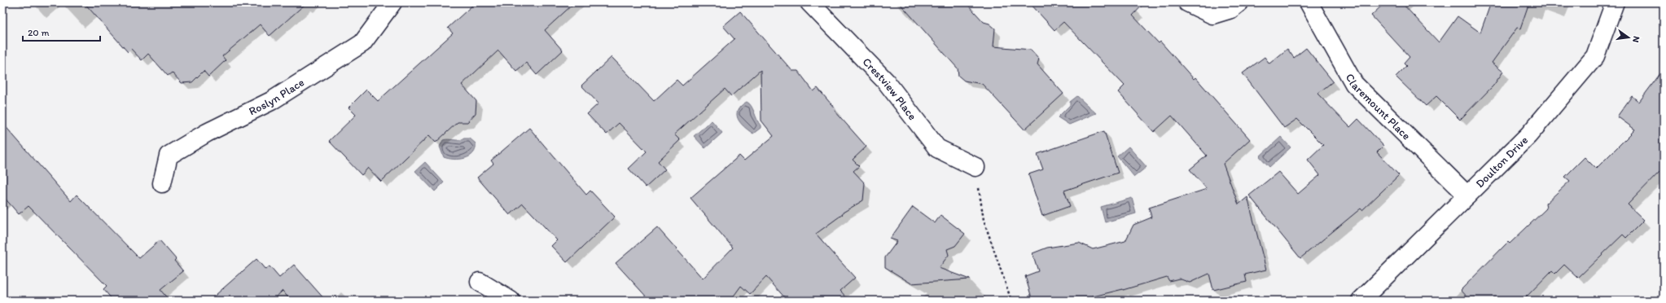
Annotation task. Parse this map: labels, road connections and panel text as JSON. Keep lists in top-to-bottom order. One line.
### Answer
{"streets":{"street":["Crestview Place","Roslyn Place","Claremount Place","Doulton Drive"]},"crossings":[["Claremount Place","Doulton Drive"]],"scale_bar":"20 m","north":"right"}
